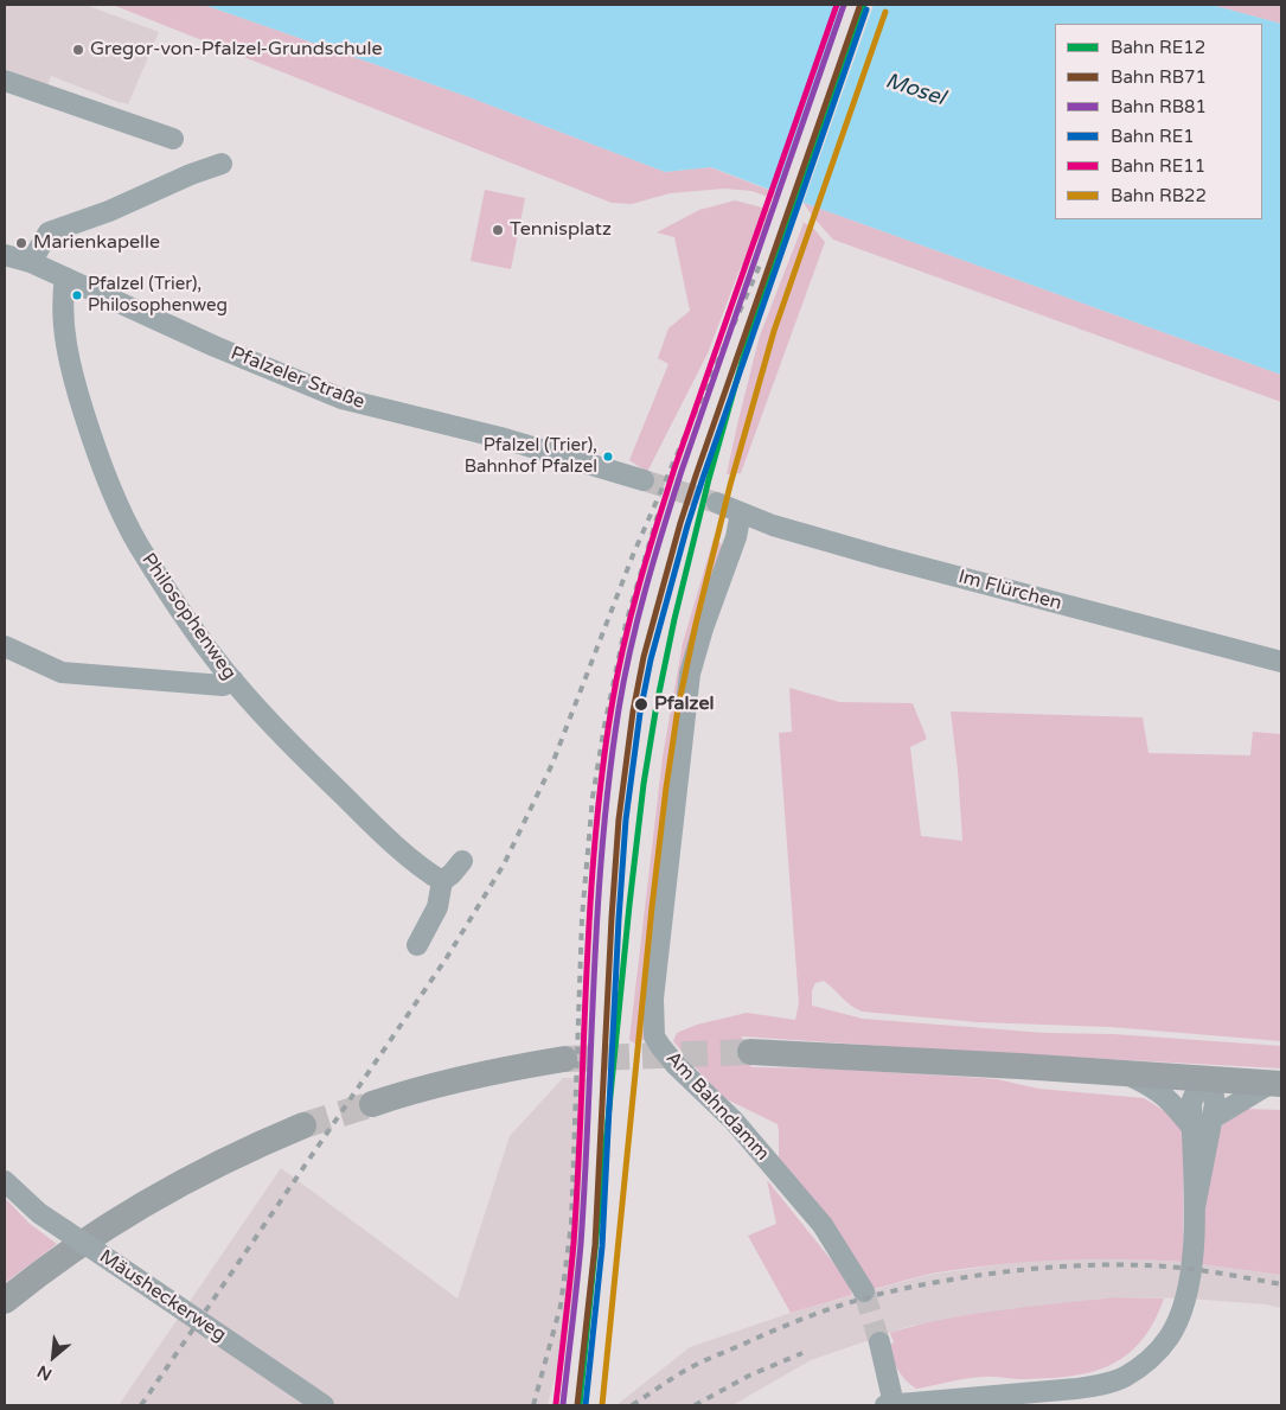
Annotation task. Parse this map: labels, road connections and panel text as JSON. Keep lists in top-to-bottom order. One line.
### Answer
{"streets":{"street":["Pfalzeler Straße","Im Flürchen","Philosophenweg","Am Bahndamm","Mäusheckerweg"]},"crossings":[["Pfalzeler Straße","Philosophenweg"],["Im Flürchen","Am Bahndamm"]],"water":["Mosel"],"places":["Gregor-von-Pfalzel-Grundschule","Tennisplatz","Marienkapelle","Pfalzel (Trier), Philosophenweg","Pfalzel (Trier), Bahnhof Pfalzel","Pfalzel"],"lines":["rail line RE12","rail line RB81","rail line RE11","rail line RB71","rail line RE1","rail line RB22"],"legend":["Bahn RE12","Bahn RB71","Bahn RB81","Bahn RE1","Bahn RE11","Bahn RB22"],"north":"bottom left"}
